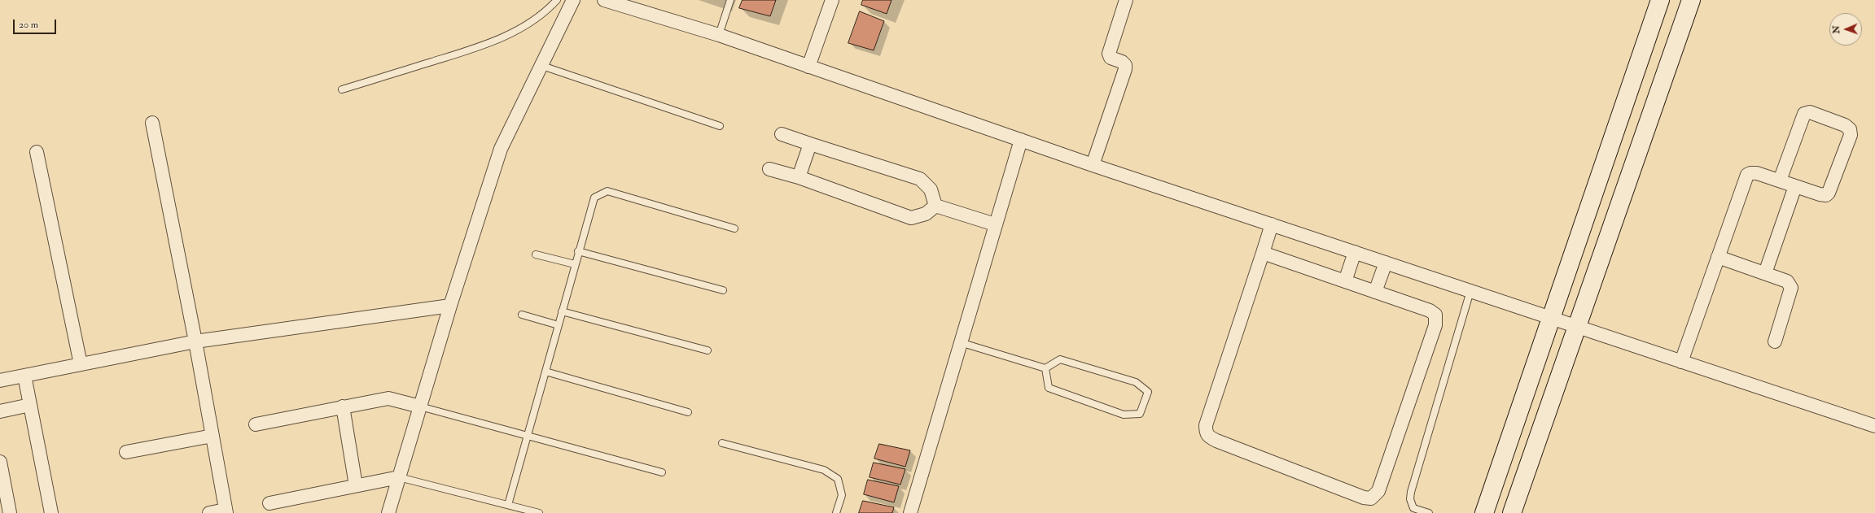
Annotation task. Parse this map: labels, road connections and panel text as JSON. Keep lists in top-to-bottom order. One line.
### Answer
{"scale_bar":"20 m","north":"left"}
